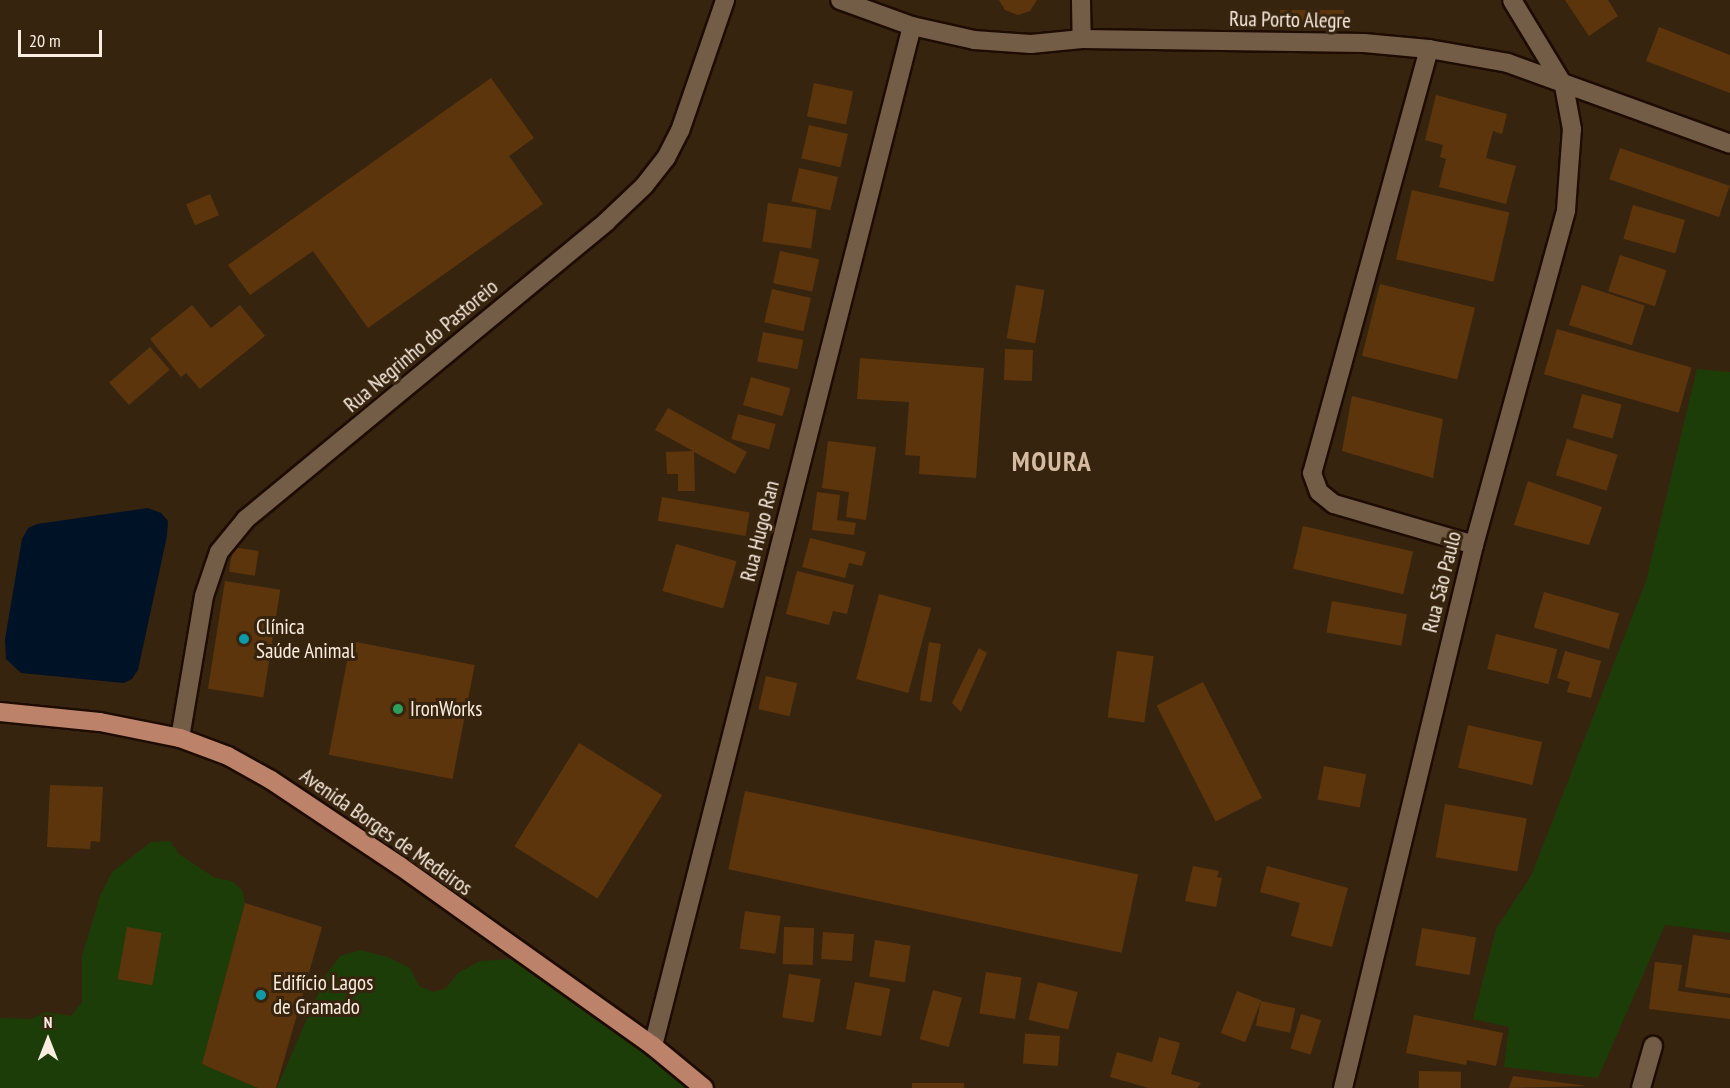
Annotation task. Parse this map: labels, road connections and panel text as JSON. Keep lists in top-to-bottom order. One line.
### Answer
{"streets":{"main road":["Avenida Borges de Medeiros"],"street":["Rua Porto Alegre","Rua Negrinho do Pastoreio","Rua Hugo Ran","Rua São Paulo"]},"crossings":[["Rua Porto Alegre","Rua Hugo Ran"],["Rua Porto Alegre","Rua São Paulo"],["Rua Negrinho do Pastoreio","Avenida Borges de Medeiros"],["Rua Hugo Ran","Avenida Borges de Medeiros"]],"districts":["MOURA"],"places":["Clínica Saúde Animal","IronWorks","Edifício Lagos de Gramado"],"scale_bar":"20 m","north":"top"}
